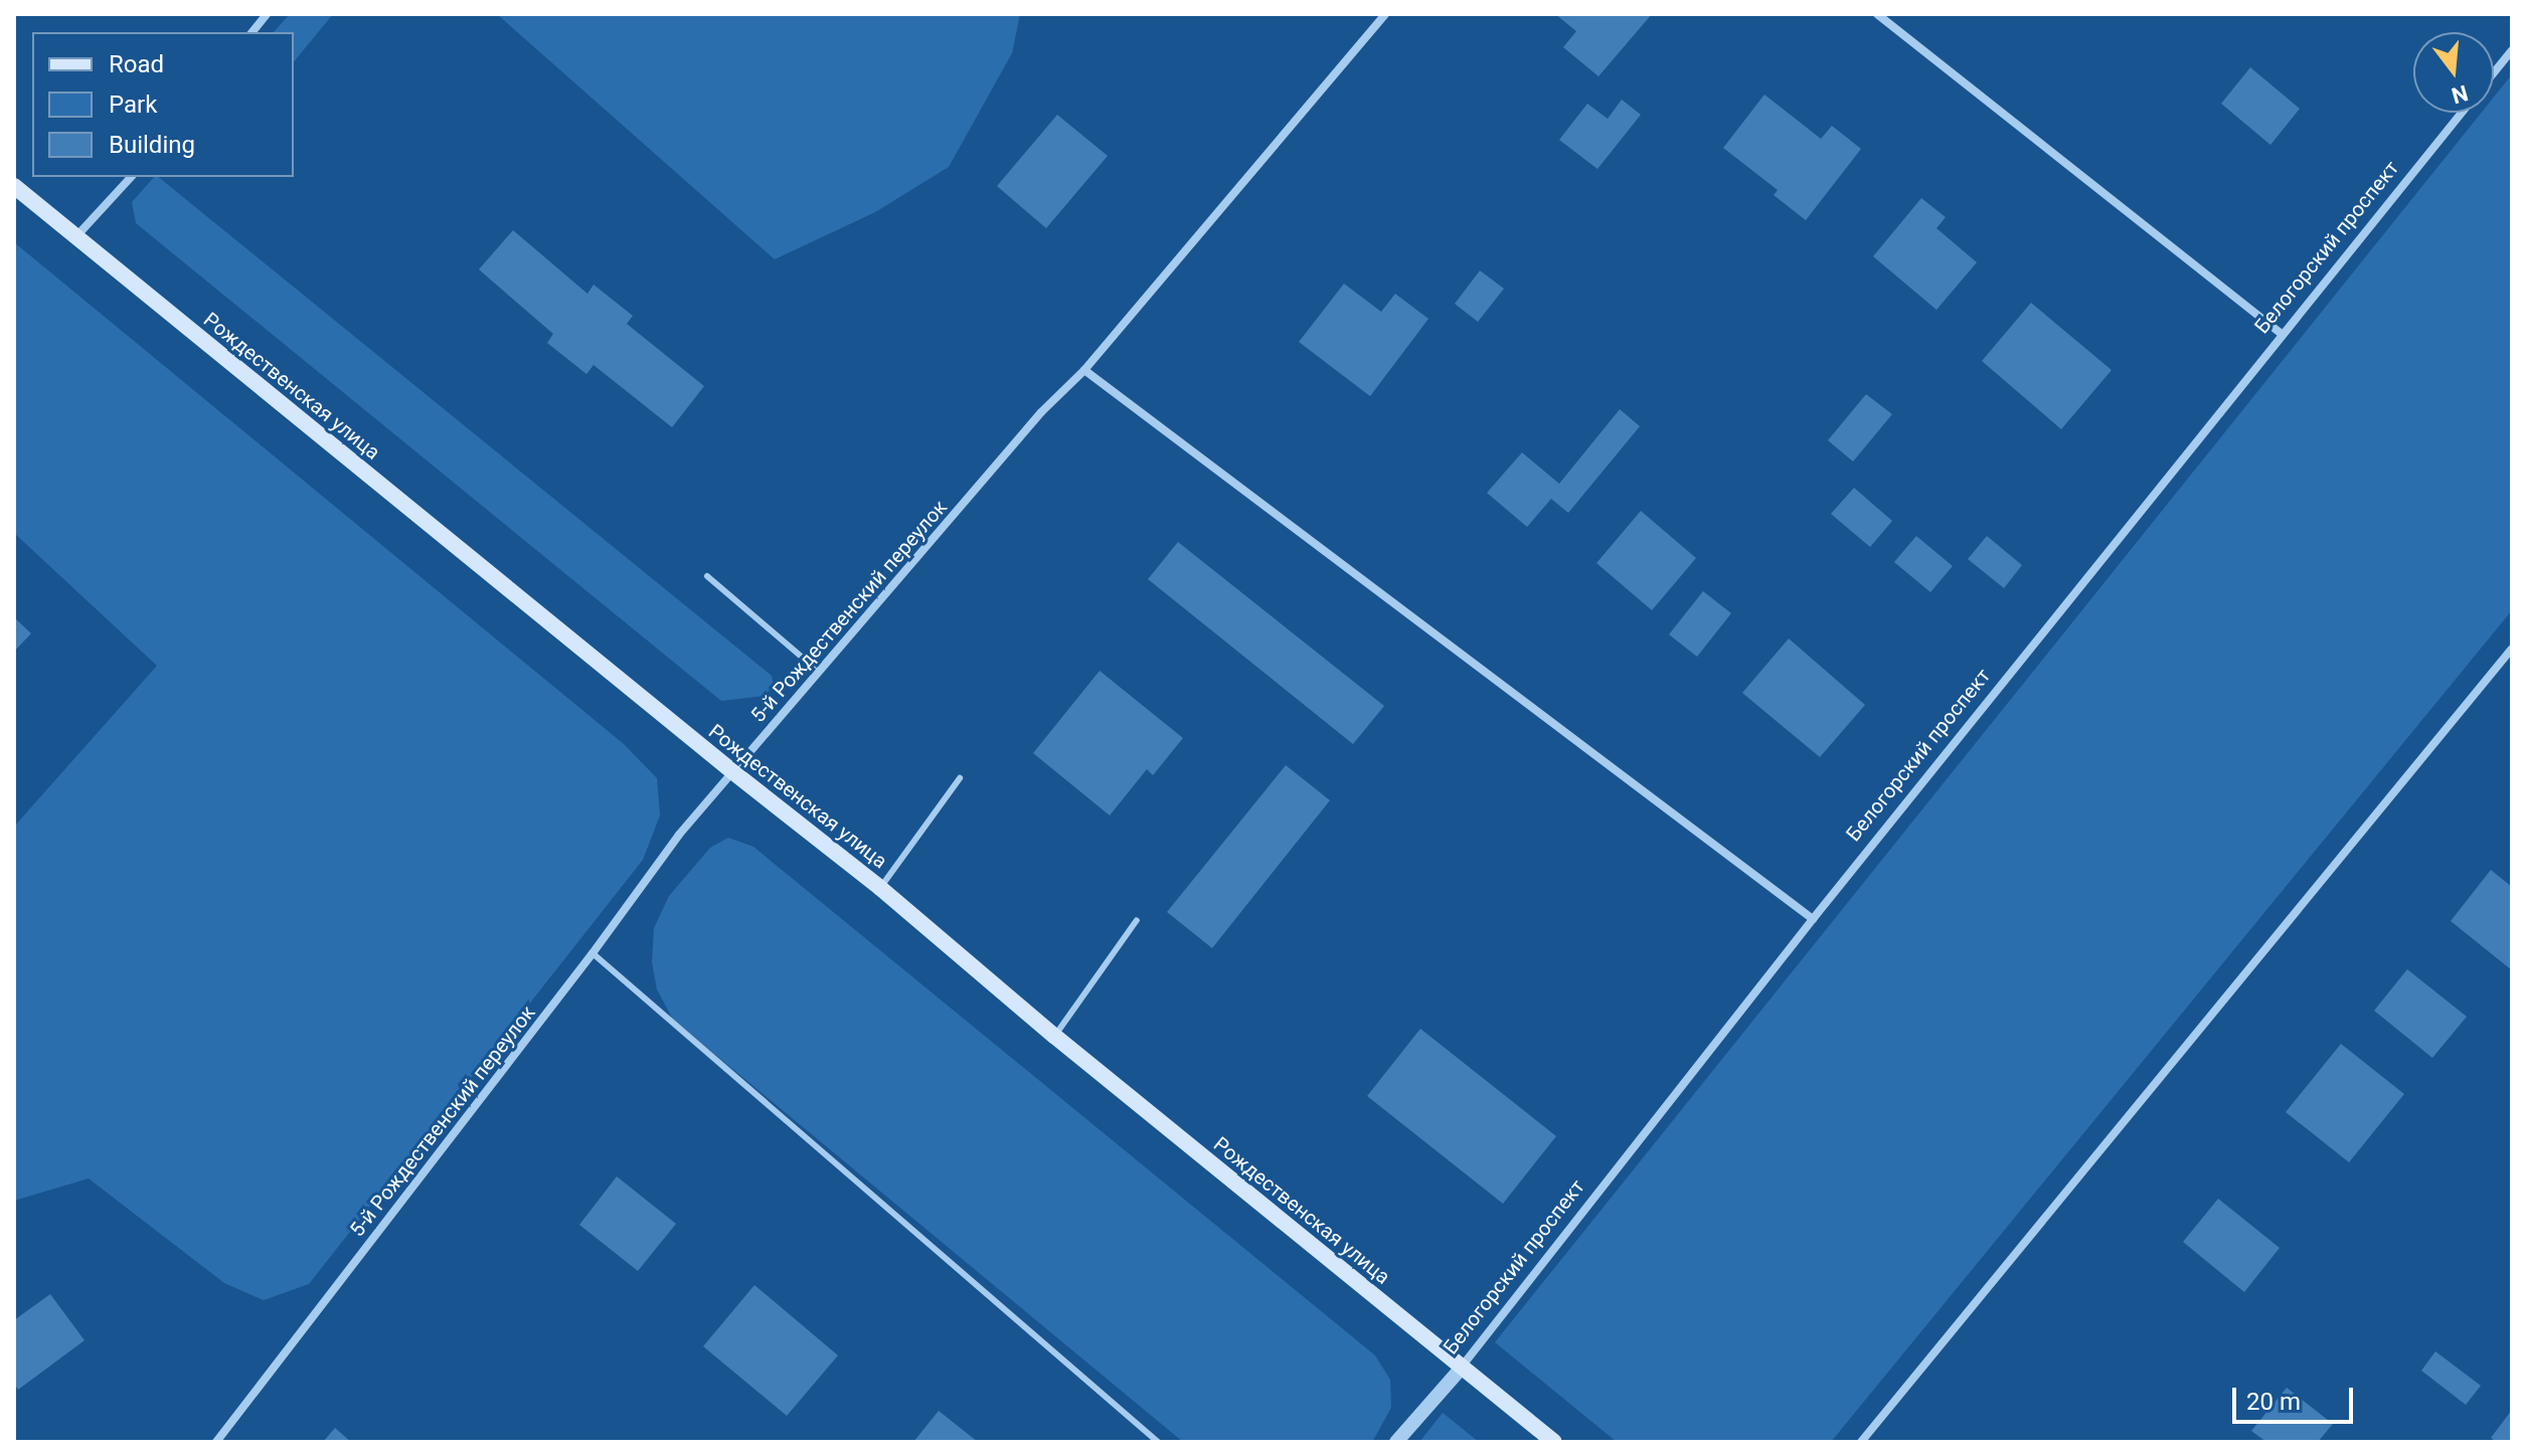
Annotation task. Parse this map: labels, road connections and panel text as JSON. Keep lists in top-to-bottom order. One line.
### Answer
{"streets":{"main road":["Рождественская улица"],"street":["Белогорский проспект","5-й Рождественский переулок"]},"crossings":[["Белогорский проспект","Рождественская улица"],["Рождественская улица","5-й Рождественский переулок"]],"legend":["Road","Park","Building"],"scale_bar":"20 m","north":"bottom"}
